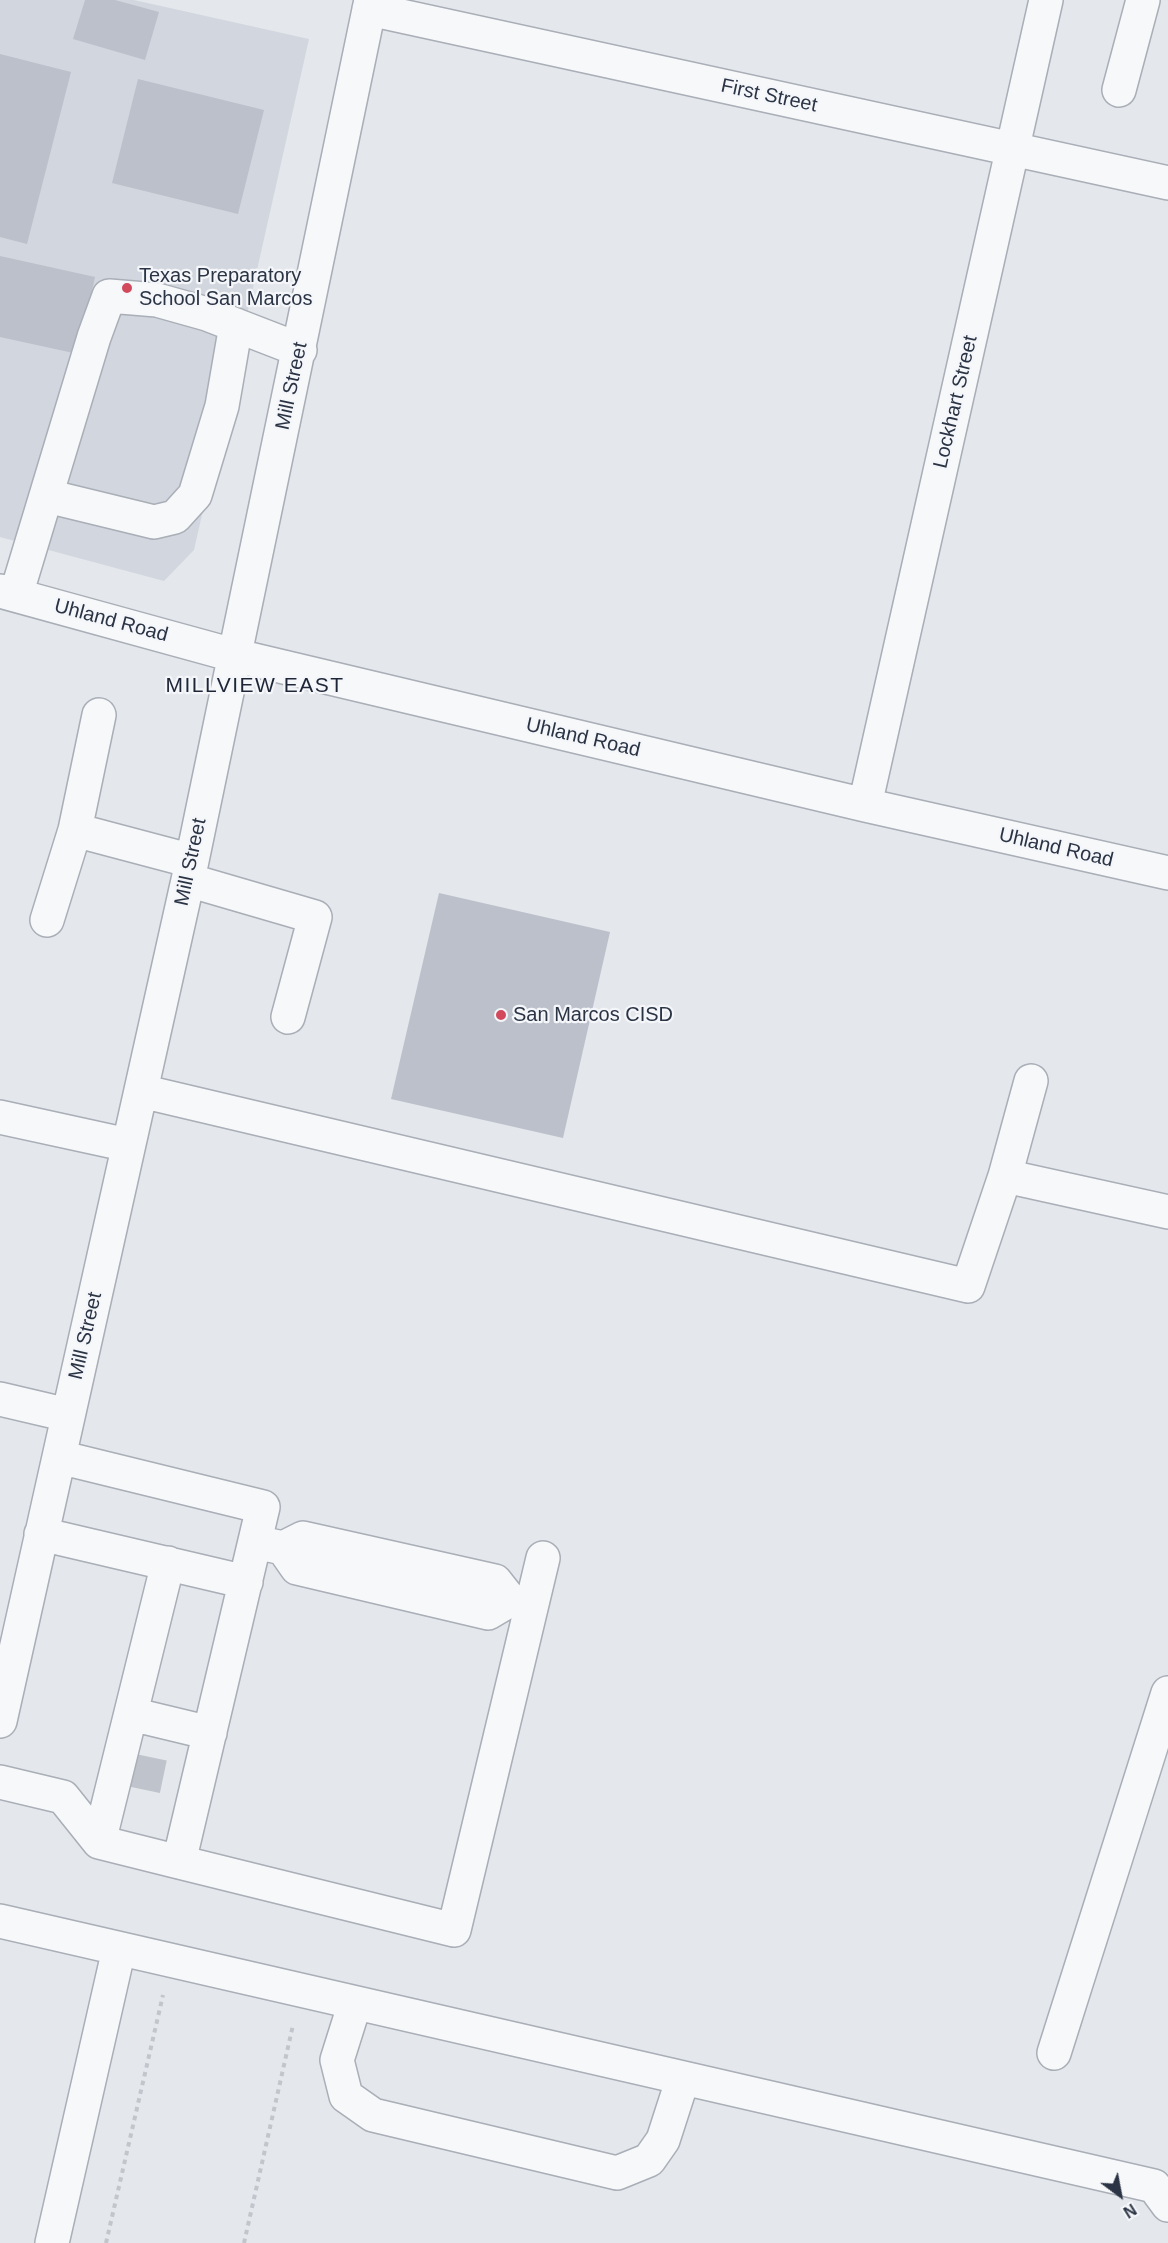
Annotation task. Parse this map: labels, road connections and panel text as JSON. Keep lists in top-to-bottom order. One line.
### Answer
{"streets":{"street":["First Street","Mill Street","Lockhart Street","Uhland Road"]},"crossings":[["First Street","Mill Street"],["First Street","Lockhart Street"],["Mill Street","Uhland Road"],["Lockhart Street","Uhland Road"]],"districts":["MILLVIEW EAST"],"places":["Texas Preparatory School San Marcos","San Marcos CISD"],"north":"bottom right"}
